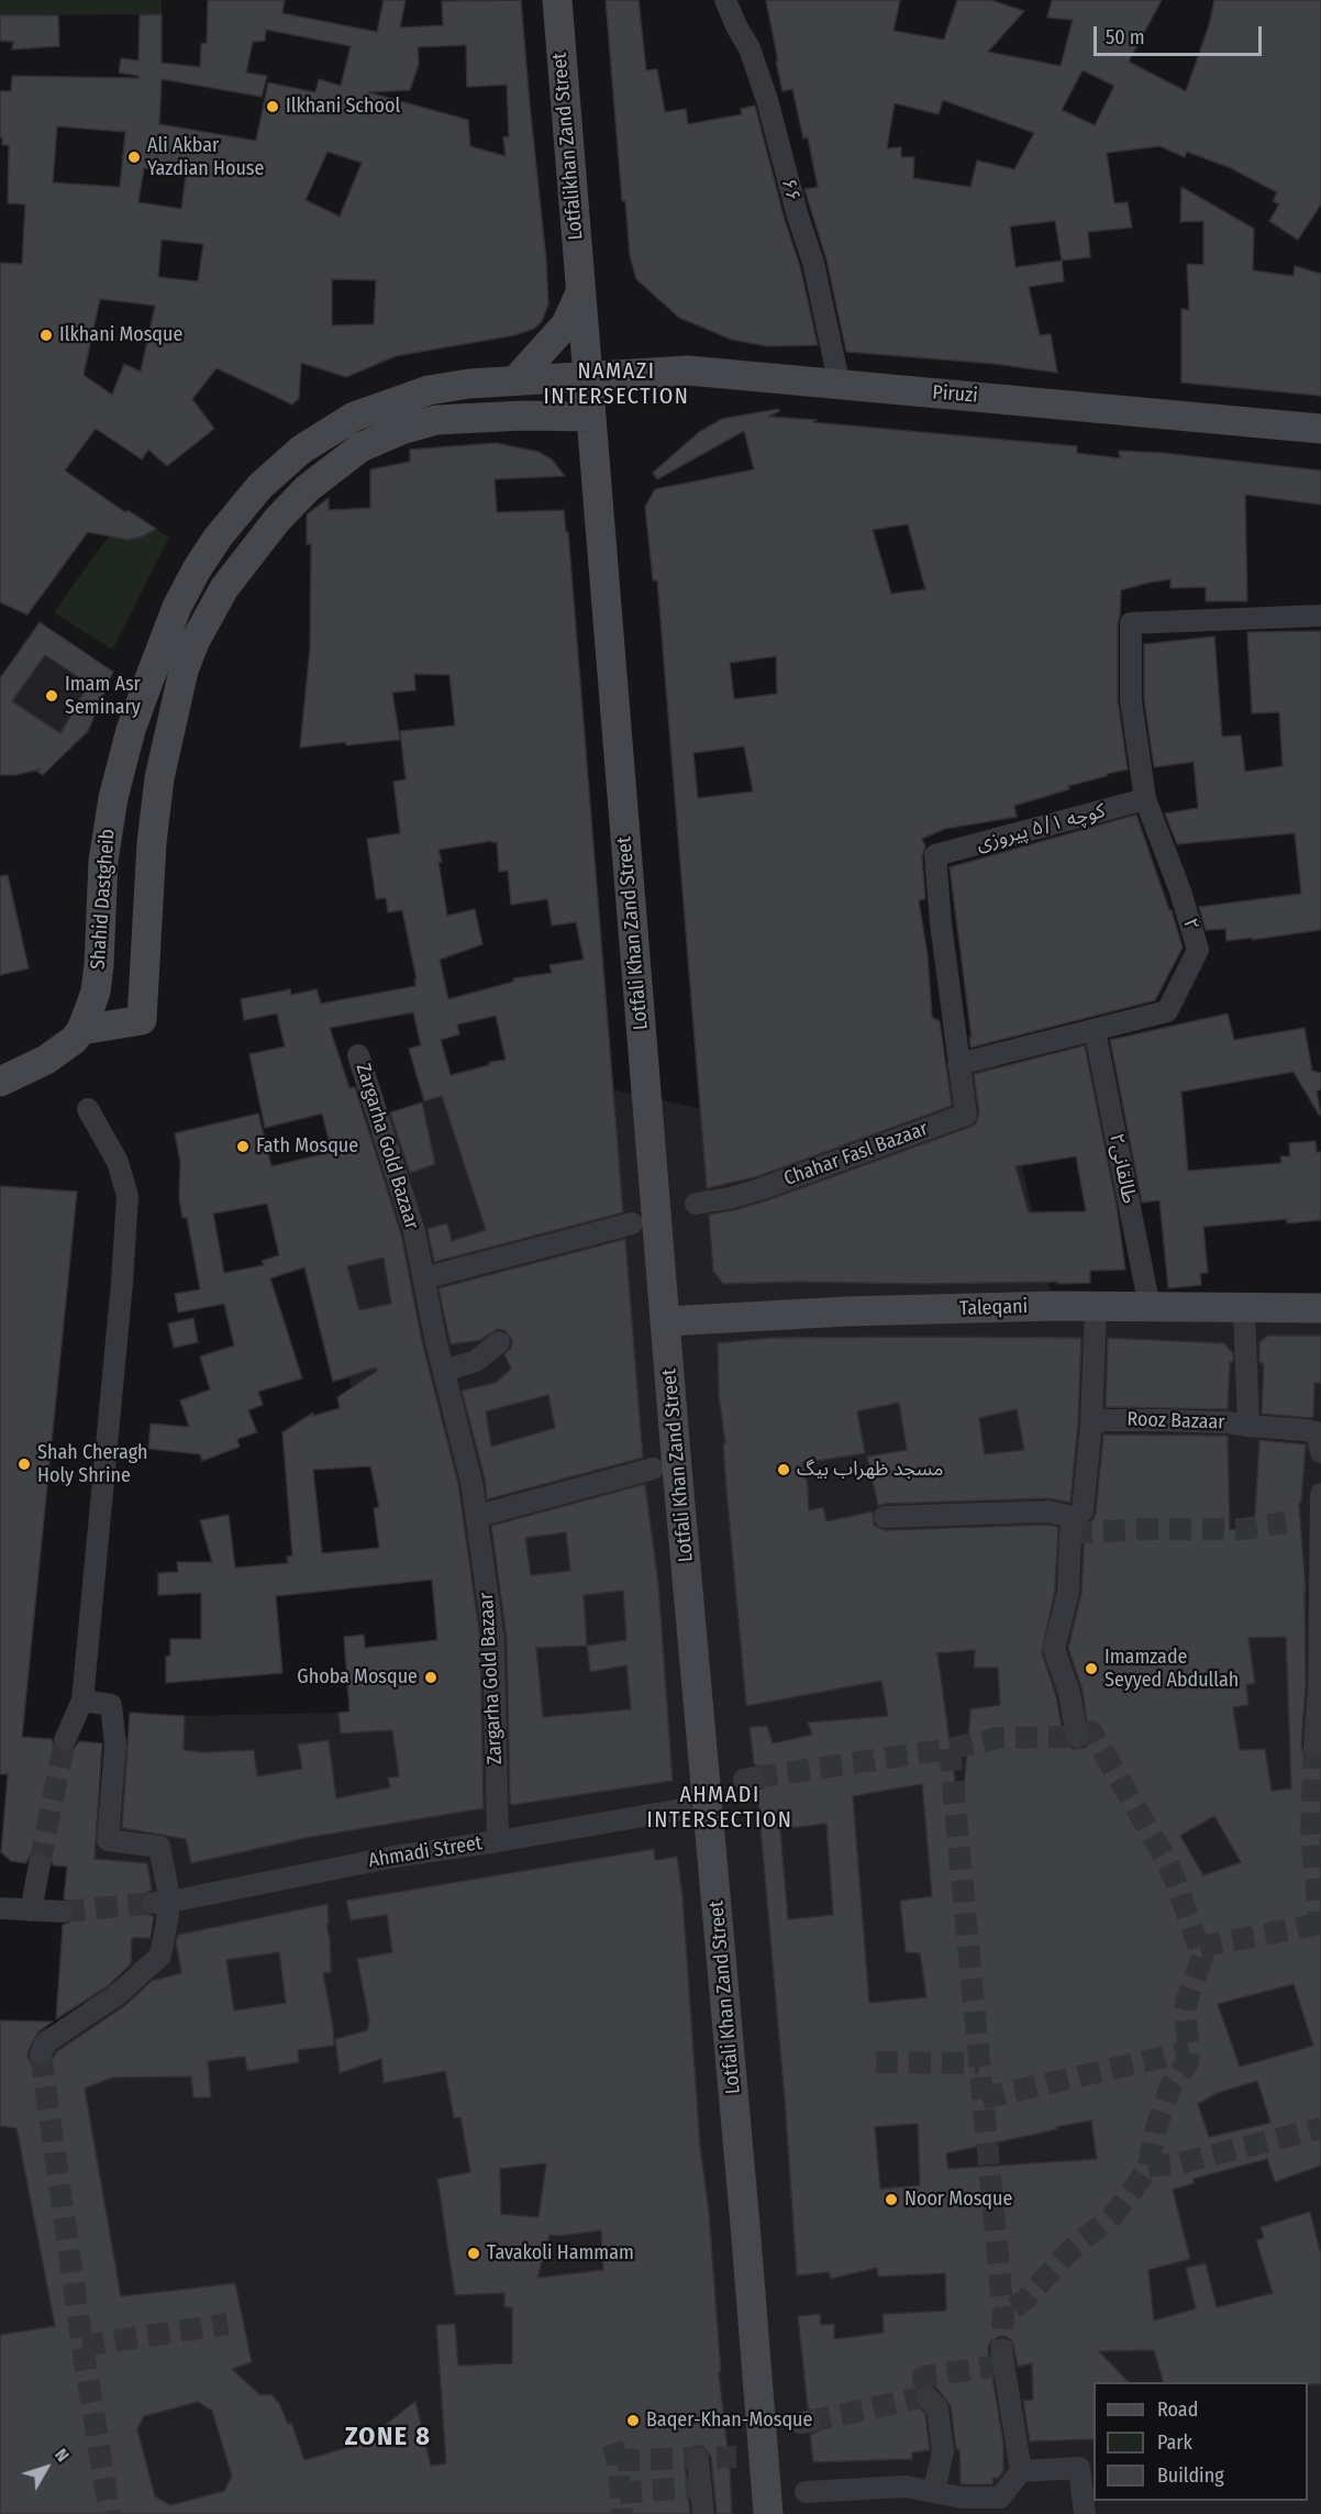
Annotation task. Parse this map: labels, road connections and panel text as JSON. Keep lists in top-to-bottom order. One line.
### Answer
{"streets":{"street":["Lotfalikhan Zand Street","۶۶","Piruzi","کوچه ۵/۱ پیروزی","Shahid Dastgheib","۲","Lotfali Khan Zand Street","Zargarha Gold Bazaar","Chahar Fasl Bazaar","طالقانی۲","Taleqani","Rooz Bazaar","Ahmadi Street"]},"crossings":[["Lotfalikhan Zand Street","Piruzi"],["Lotfalikhan Zand Street","Shahid Dastgheib"],["Lotfalikhan Zand Street","Lotfali Khan Zand Street"],["۶۶","Piruzi"],["Piruzi","Shahid Dastgheib"],["Piruzi","Lotfali Khan Zand Street"],["کوچه ۵/۱ پیروزی","۲"],["کوچه ۵/۱ پیروزی","Chahar Fasl Bazaar"],["Shahid Dastgheib","Lotfali Khan Zand Street"],["۲","Chahar Fasl Bazaar"],["۲","طالقانی۲"],["Lotfali Khan Zand Street","Taleqani"],["Zargarha Gold Bazaar","Ahmadi Street"],["طالقانی۲","Taleqani"]],"districts":["NAMAZI INTERSECTION","AHMADI INTERSECTION","ZONE 8"],"places":["Ilkhani School","Ali Akbar Yazdian House","Ilkhani Mosque","Imam Asr Seminary","Fath Mosque","Shah Cheragh Holy Shrine","مسجد ظهراب بیگ","Imamzade Seyyed Abdullah","Ghoba Mosque","Noor Mosque","Tavakoli Hammam","Baqer-Khan-Mosque"],"legend":["Road","Park","Building"],"scale_bar":"50 m","north":"top right"}
